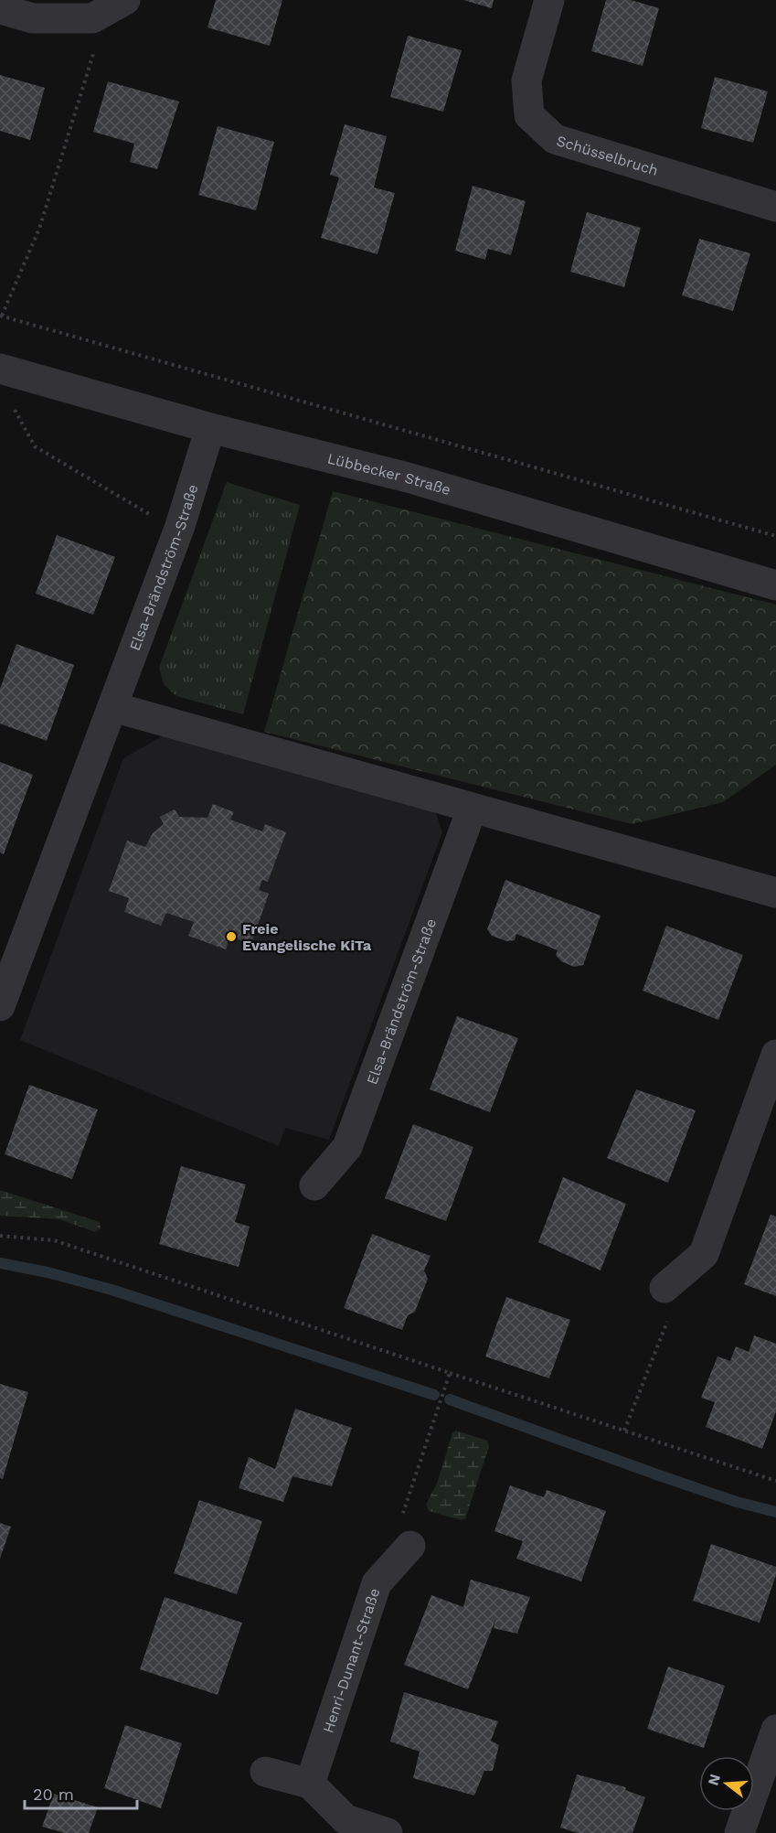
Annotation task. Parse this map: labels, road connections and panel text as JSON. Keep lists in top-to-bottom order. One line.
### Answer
{"streets":{"street":["Schüsselbruch","Lübbecker Straße","Elsa-Brändström-Straße","Henri-Dunant-Straße"]},"crossings":[["Lübbecker Straße","Elsa-Brändström-Straße"]],"places":["Freie Evangelische KiTa"],"scale_bar":"20 m","north":"left"}
